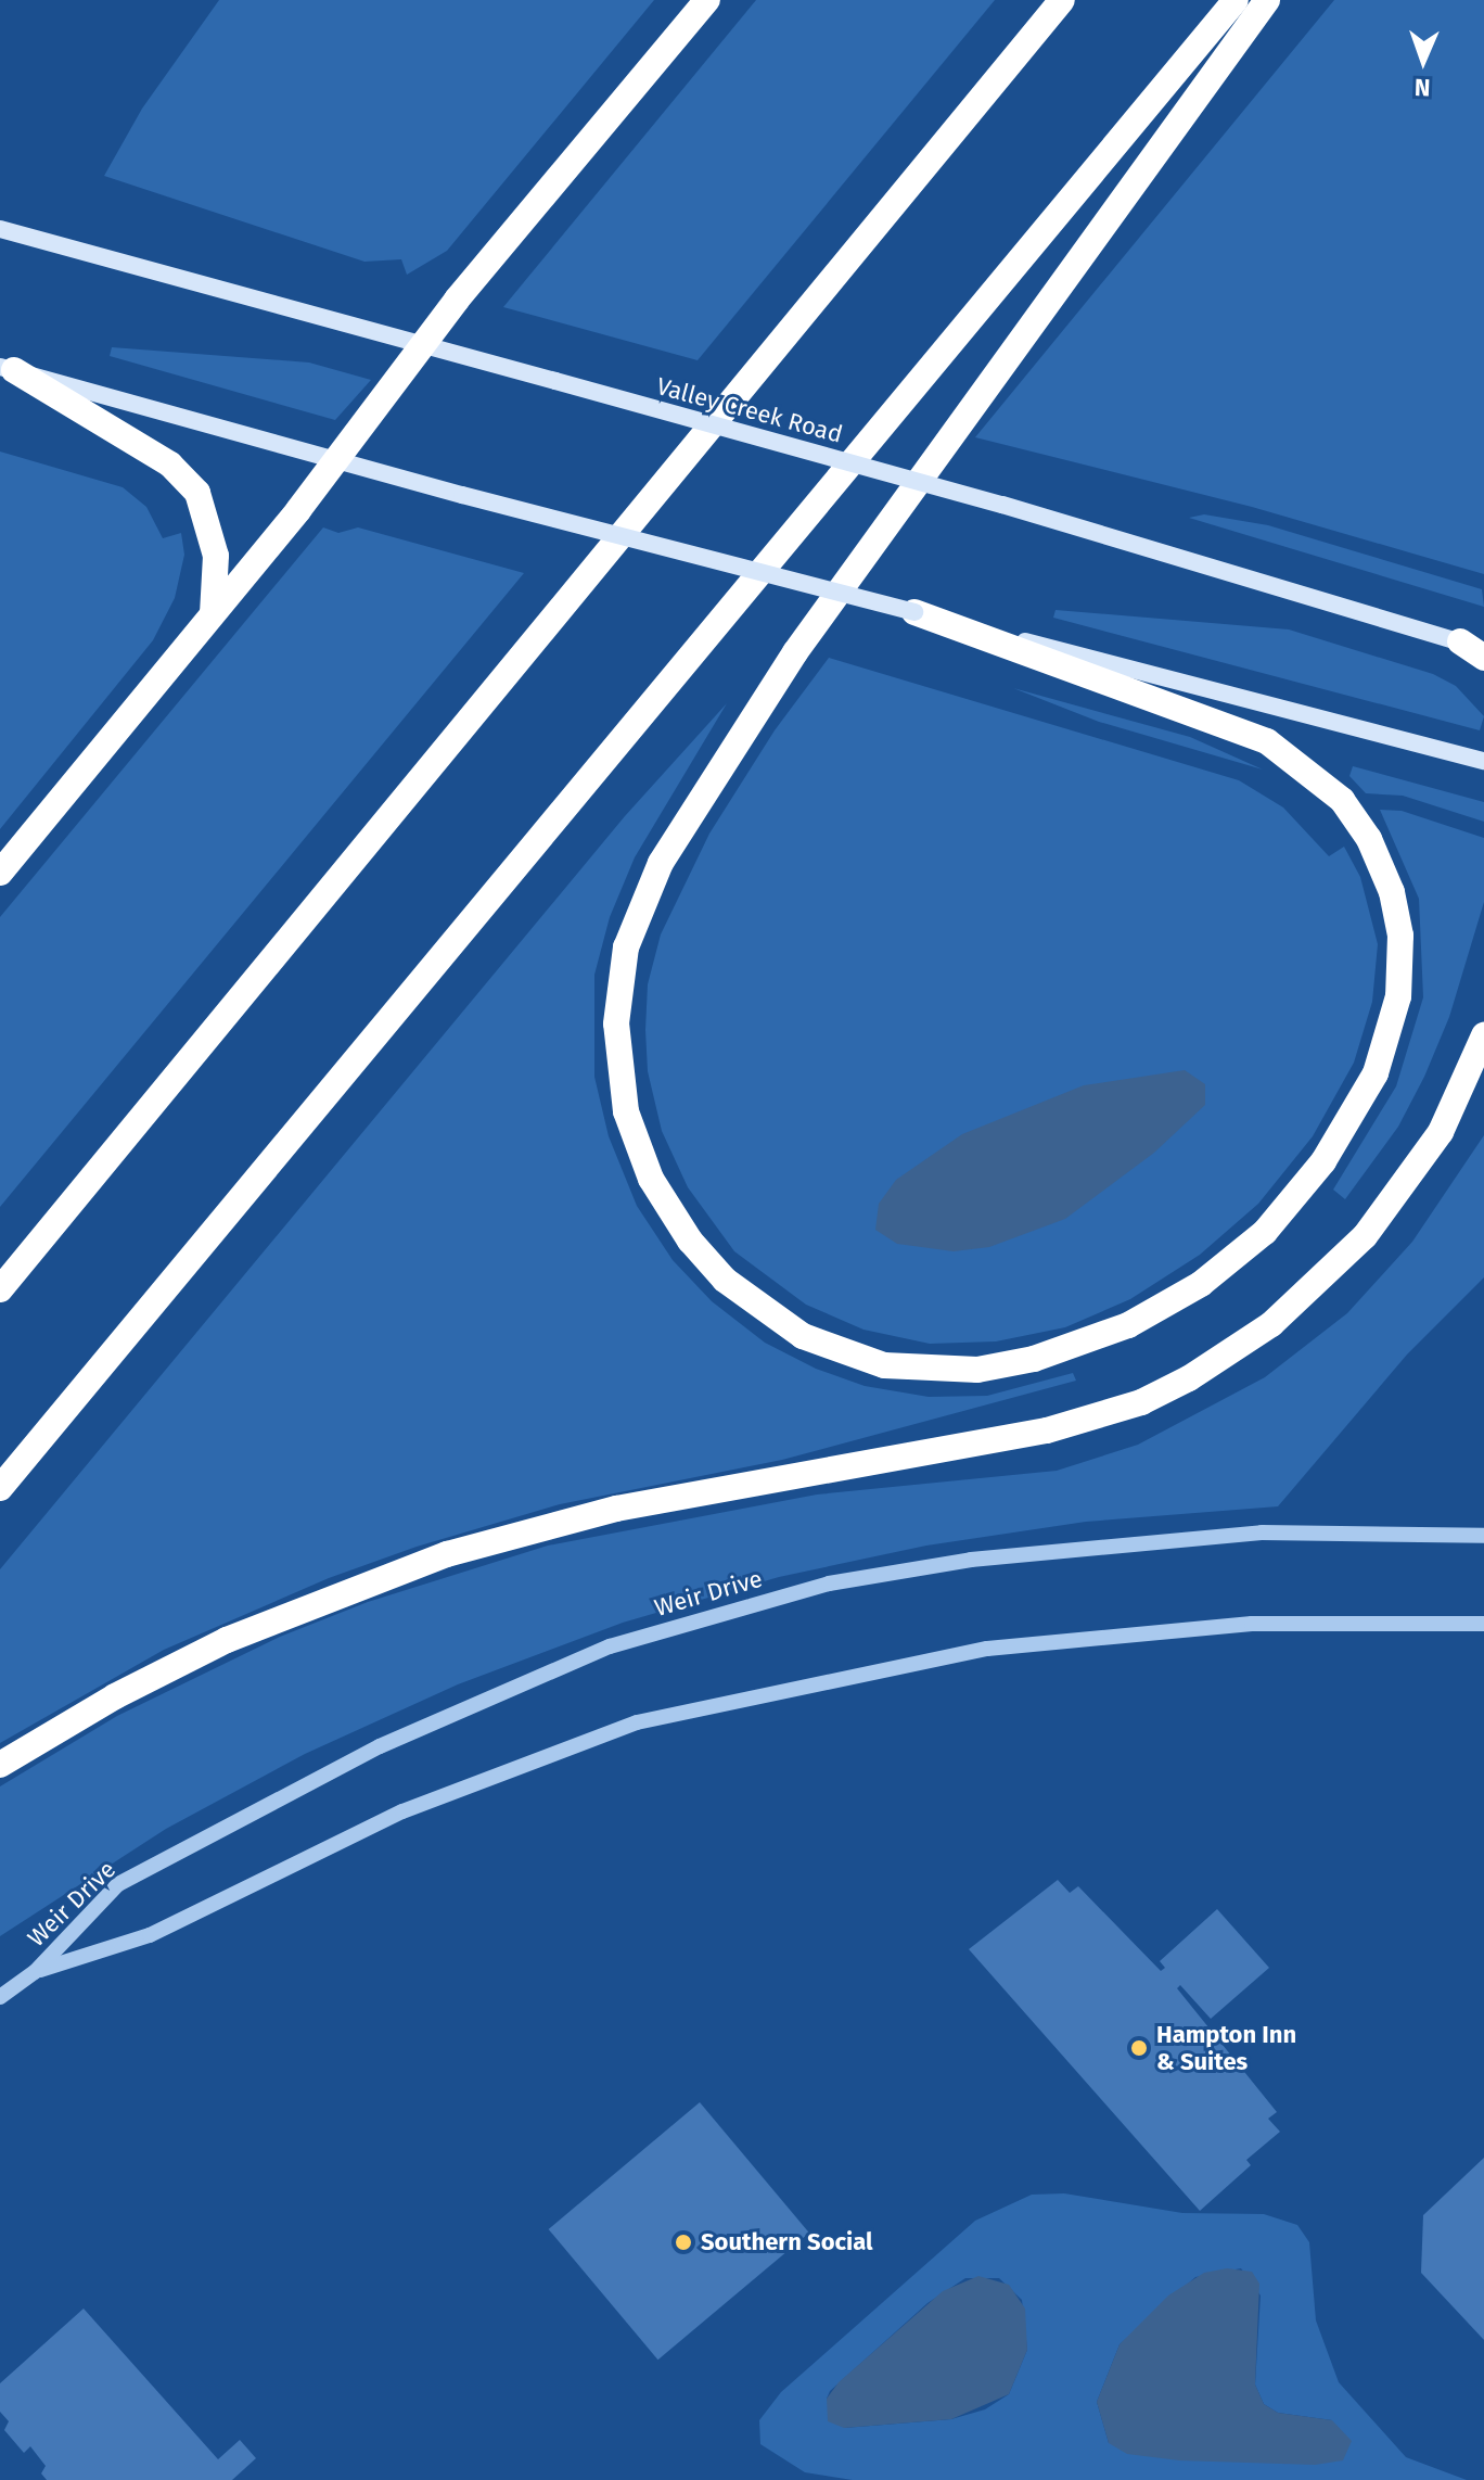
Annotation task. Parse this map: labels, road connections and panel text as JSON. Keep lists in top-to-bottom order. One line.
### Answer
{"streets":{"main road":["Valley Creek Road"],"street":["Weir Drive"]},"places":["Hampton Inn & Suites","Southern Social"],"north":"bottom"}
